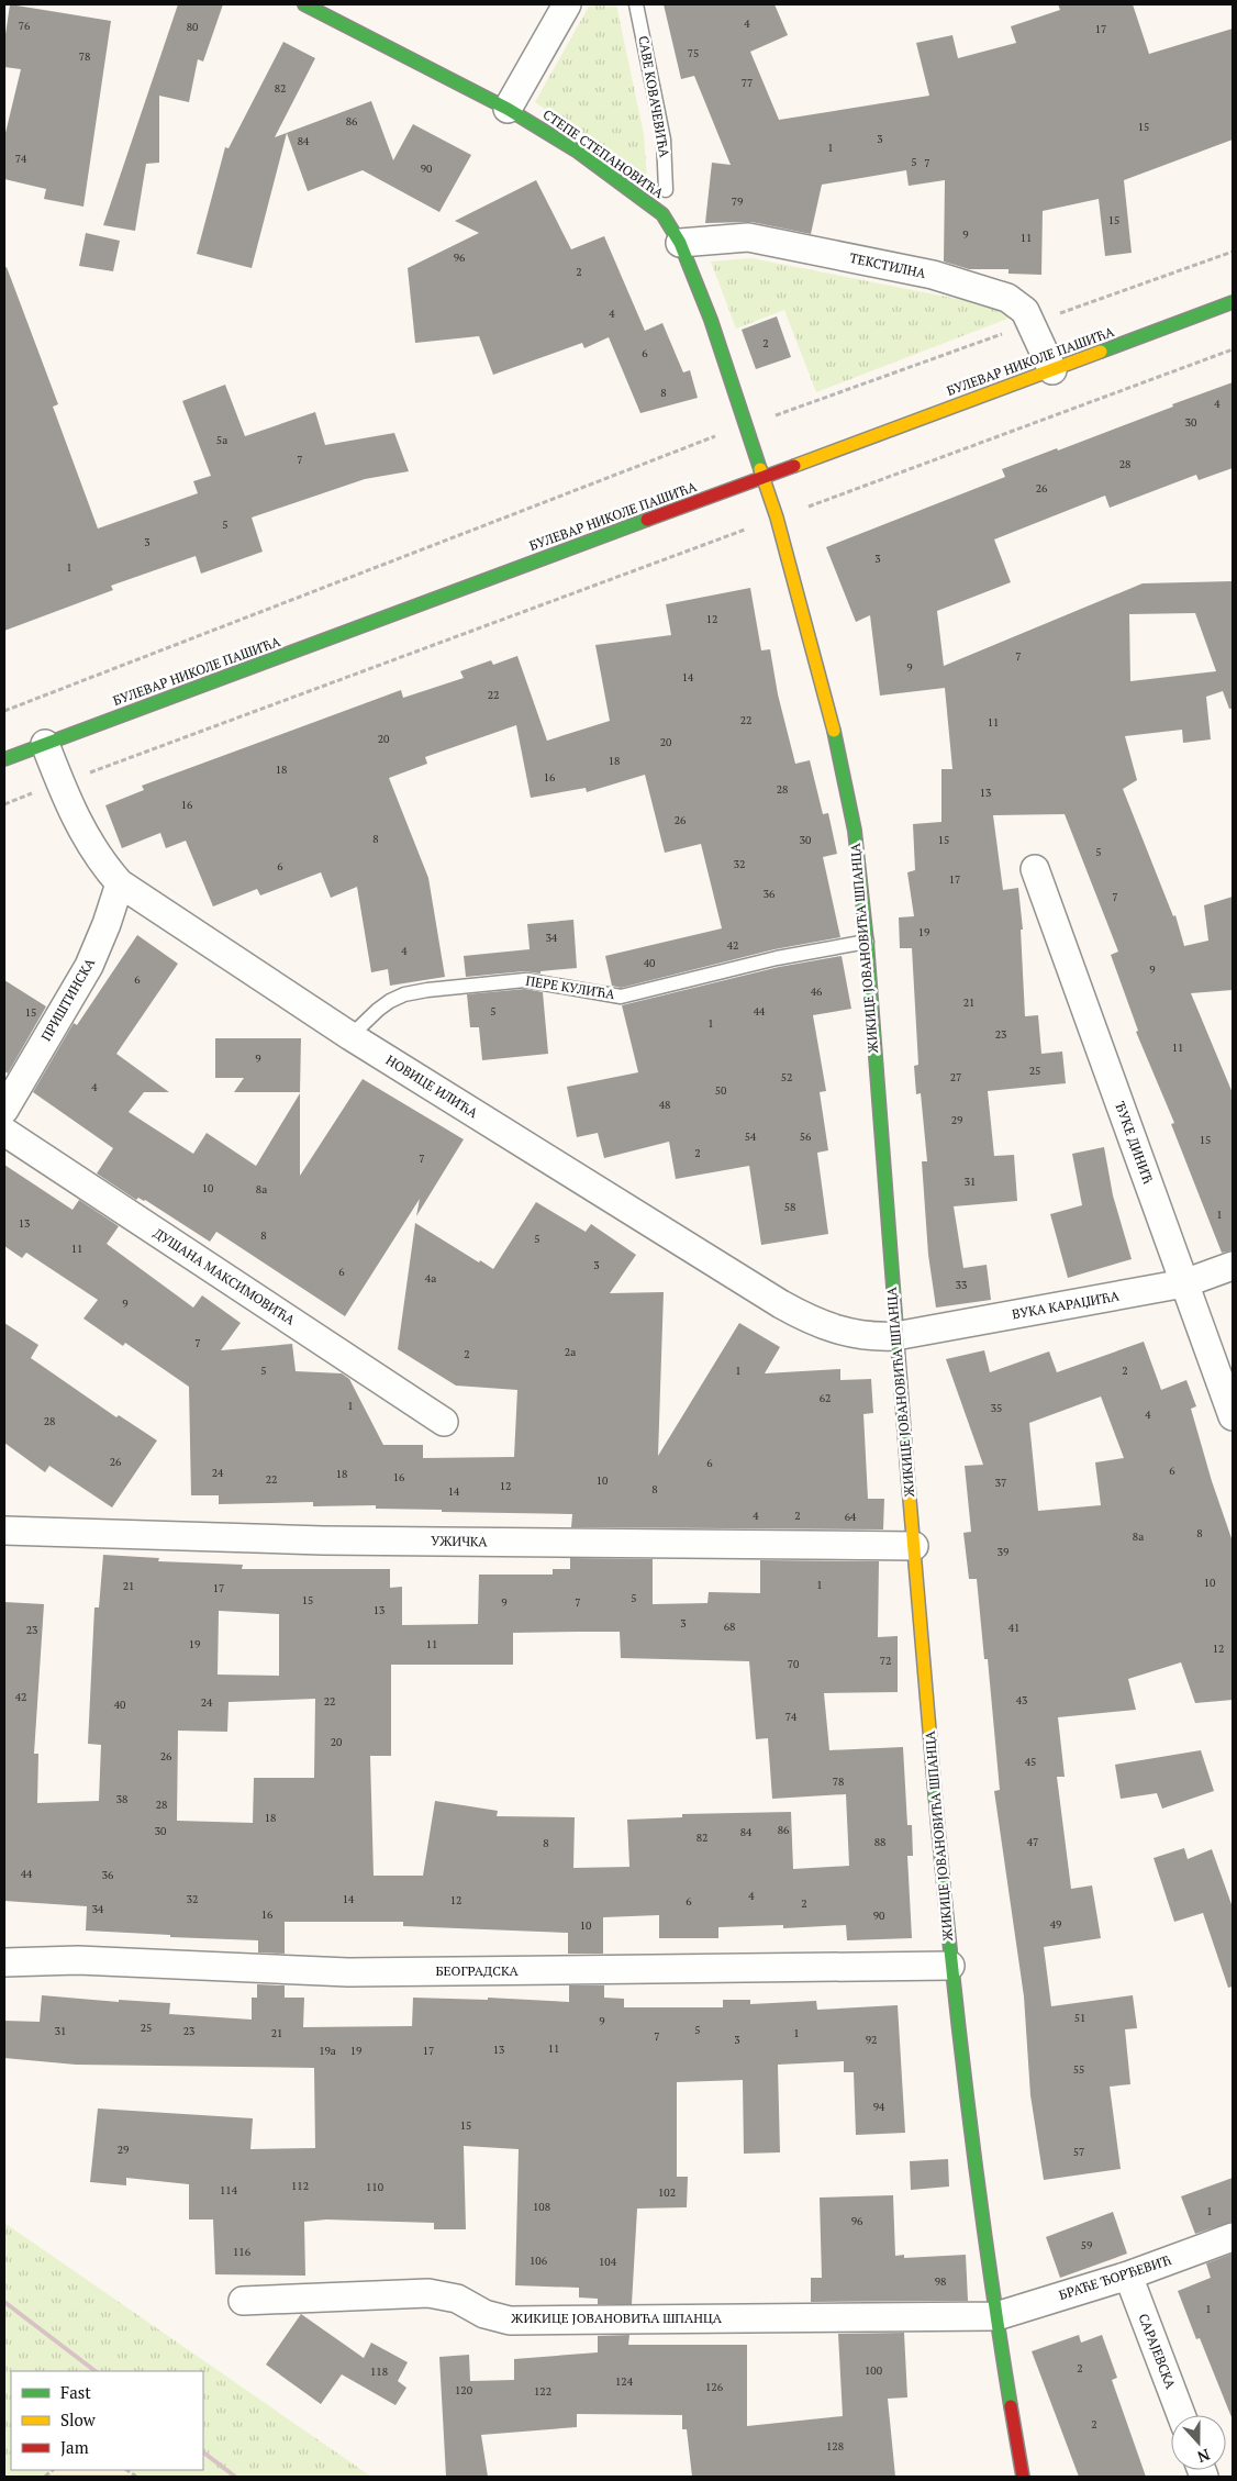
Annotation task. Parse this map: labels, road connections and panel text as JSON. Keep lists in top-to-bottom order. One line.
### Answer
{"streets":{"street":["СТЕПЕ СТЕПАНОВИЋА","ТЕКСТИЛНА","БУЛЕВАР НИКОЛЕ ПАШИЋА","ЖИКИЦЕ ЈОВАНОВИЋА ШПАНЦА","ПРИШТИНСКА","НОВИЦЕ ИЛИЋА","ЂУКЕ ДИНИЋ","ДУШАНА МАКСИМОВИЋА","ВУКА КАРАЏИЋА","УЖИЧКА","БЕОГРАДСКА","БРАЋЕ ЂОРЂЕВИЋ","САРАЈЕВСКА"],"lane":["САВЕ КОВАЧЕВИЋА","ПЕРЕ КУЛИЋА"]},"crossings":[["СТЕПЕ СТЕПАНОВИЋА","ТЕКСТИЛНА"],["СТЕПЕ СТЕПАНОВИЋА","БУЛЕВАР НИКОЛЕ ПАШИЋА"],["СТЕПЕ СТЕПАНОВИЋА","ЖИКИЦЕ ЈОВАНОВИЋА ШПАНЦА"],["ТЕКСТИЛНА","БУЛЕВАР НИКОЛЕ ПАШИЋА"],["БУЛЕВАР НИКОЛЕ ПАШИЋА","ЖИКИЦЕ ЈОВАНОВИЋА ШПАНЦА"],["БУЛЕВАР НИКОЛЕ ПАШИЋА","НОВИЦЕ ИЛИЋА"],["ЖИКИЦЕ ЈОВАНОВИЋА ШПАНЦА","ПЕРЕ КУЛИЋА"],["ЖИКИЦЕ ЈОВАНОВИЋА ШПАНЦА","НОВИЦЕ ИЛИЋА"],["ЖИКИЦЕ ЈОВАНОВИЋА ШПАНЦА","ВУКА КАРАЏИЋА"],["ЖИКИЦЕ ЈОВАНОВИЋА ШПАНЦА","УЖИЧКА"],["ЖИКИЦЕ ЈОВАНОВИЋА ШПАНЦА","БЕОГРАДСКА"],["ЖИКИЦЕ ЈОВАНОВИЋА ШПАНЦА","БРАЋЕ ЂОРЂЕВИЋ"],["ПЕРЕ КУЛИЋА","НОВИЦЕ ИЛИЋА"],["ПРИШТИНСКА","НОВИЦЕ ИЛИЋА"],["НОВИЦЕ ИЛИЋА","ВУКА КАРАЏИЋА"],["ЂУКЕ ДИНИЋ","ВУКА КАРАЏИЋА"],["БРАЋЕ ЂОРЂЕВИЋ","САРАЈЕВСКА"]],"house_numbers":["4","76","80","17","75","78","77","82","86","15","3","84","1","74","5","7","90","79","15","9","11","96","2","4","2","6","8","4","30","5a","7","28","26","5","3","3","1","12","7","9","14","22","22","11","20","20","18","18","16","28","13","16","26","8","30","15","5","32","6","17","36","7","19","34","42","4","40","9","6","46","21","5","44","15","1","23","11","9","25","52","27","4","50","48","29","54","56","15","2","7","31","10","8a","58","1","13","8","5","11","3","6","4a","33","9","7","2a","2","5","1","2","62","1","35","4","28","26","6","6","24","18","16","22","10","37","12","8","14","4","2","64","8","8a","39","10","1","21","17","5","15","9","7","13","3","68","41","23","19","11","12","72","70","42","43","22","24","40","74","20","26","45","78","38","28","18","86","30","84","82","88","47","8","44","36","4","32","14","12","6","2","34","16","90","49","10","51","9","25","5","31","23","21","1","7","3","92","11","13","19a","19","17","55","94","15","29","57","112","110","114","102","108","1","96","59","116","106","104","98","1","2","100","118","124","126","120","122","2","128"],"legend":["Fast","Slow","Jam"],"north":"bottom"}
